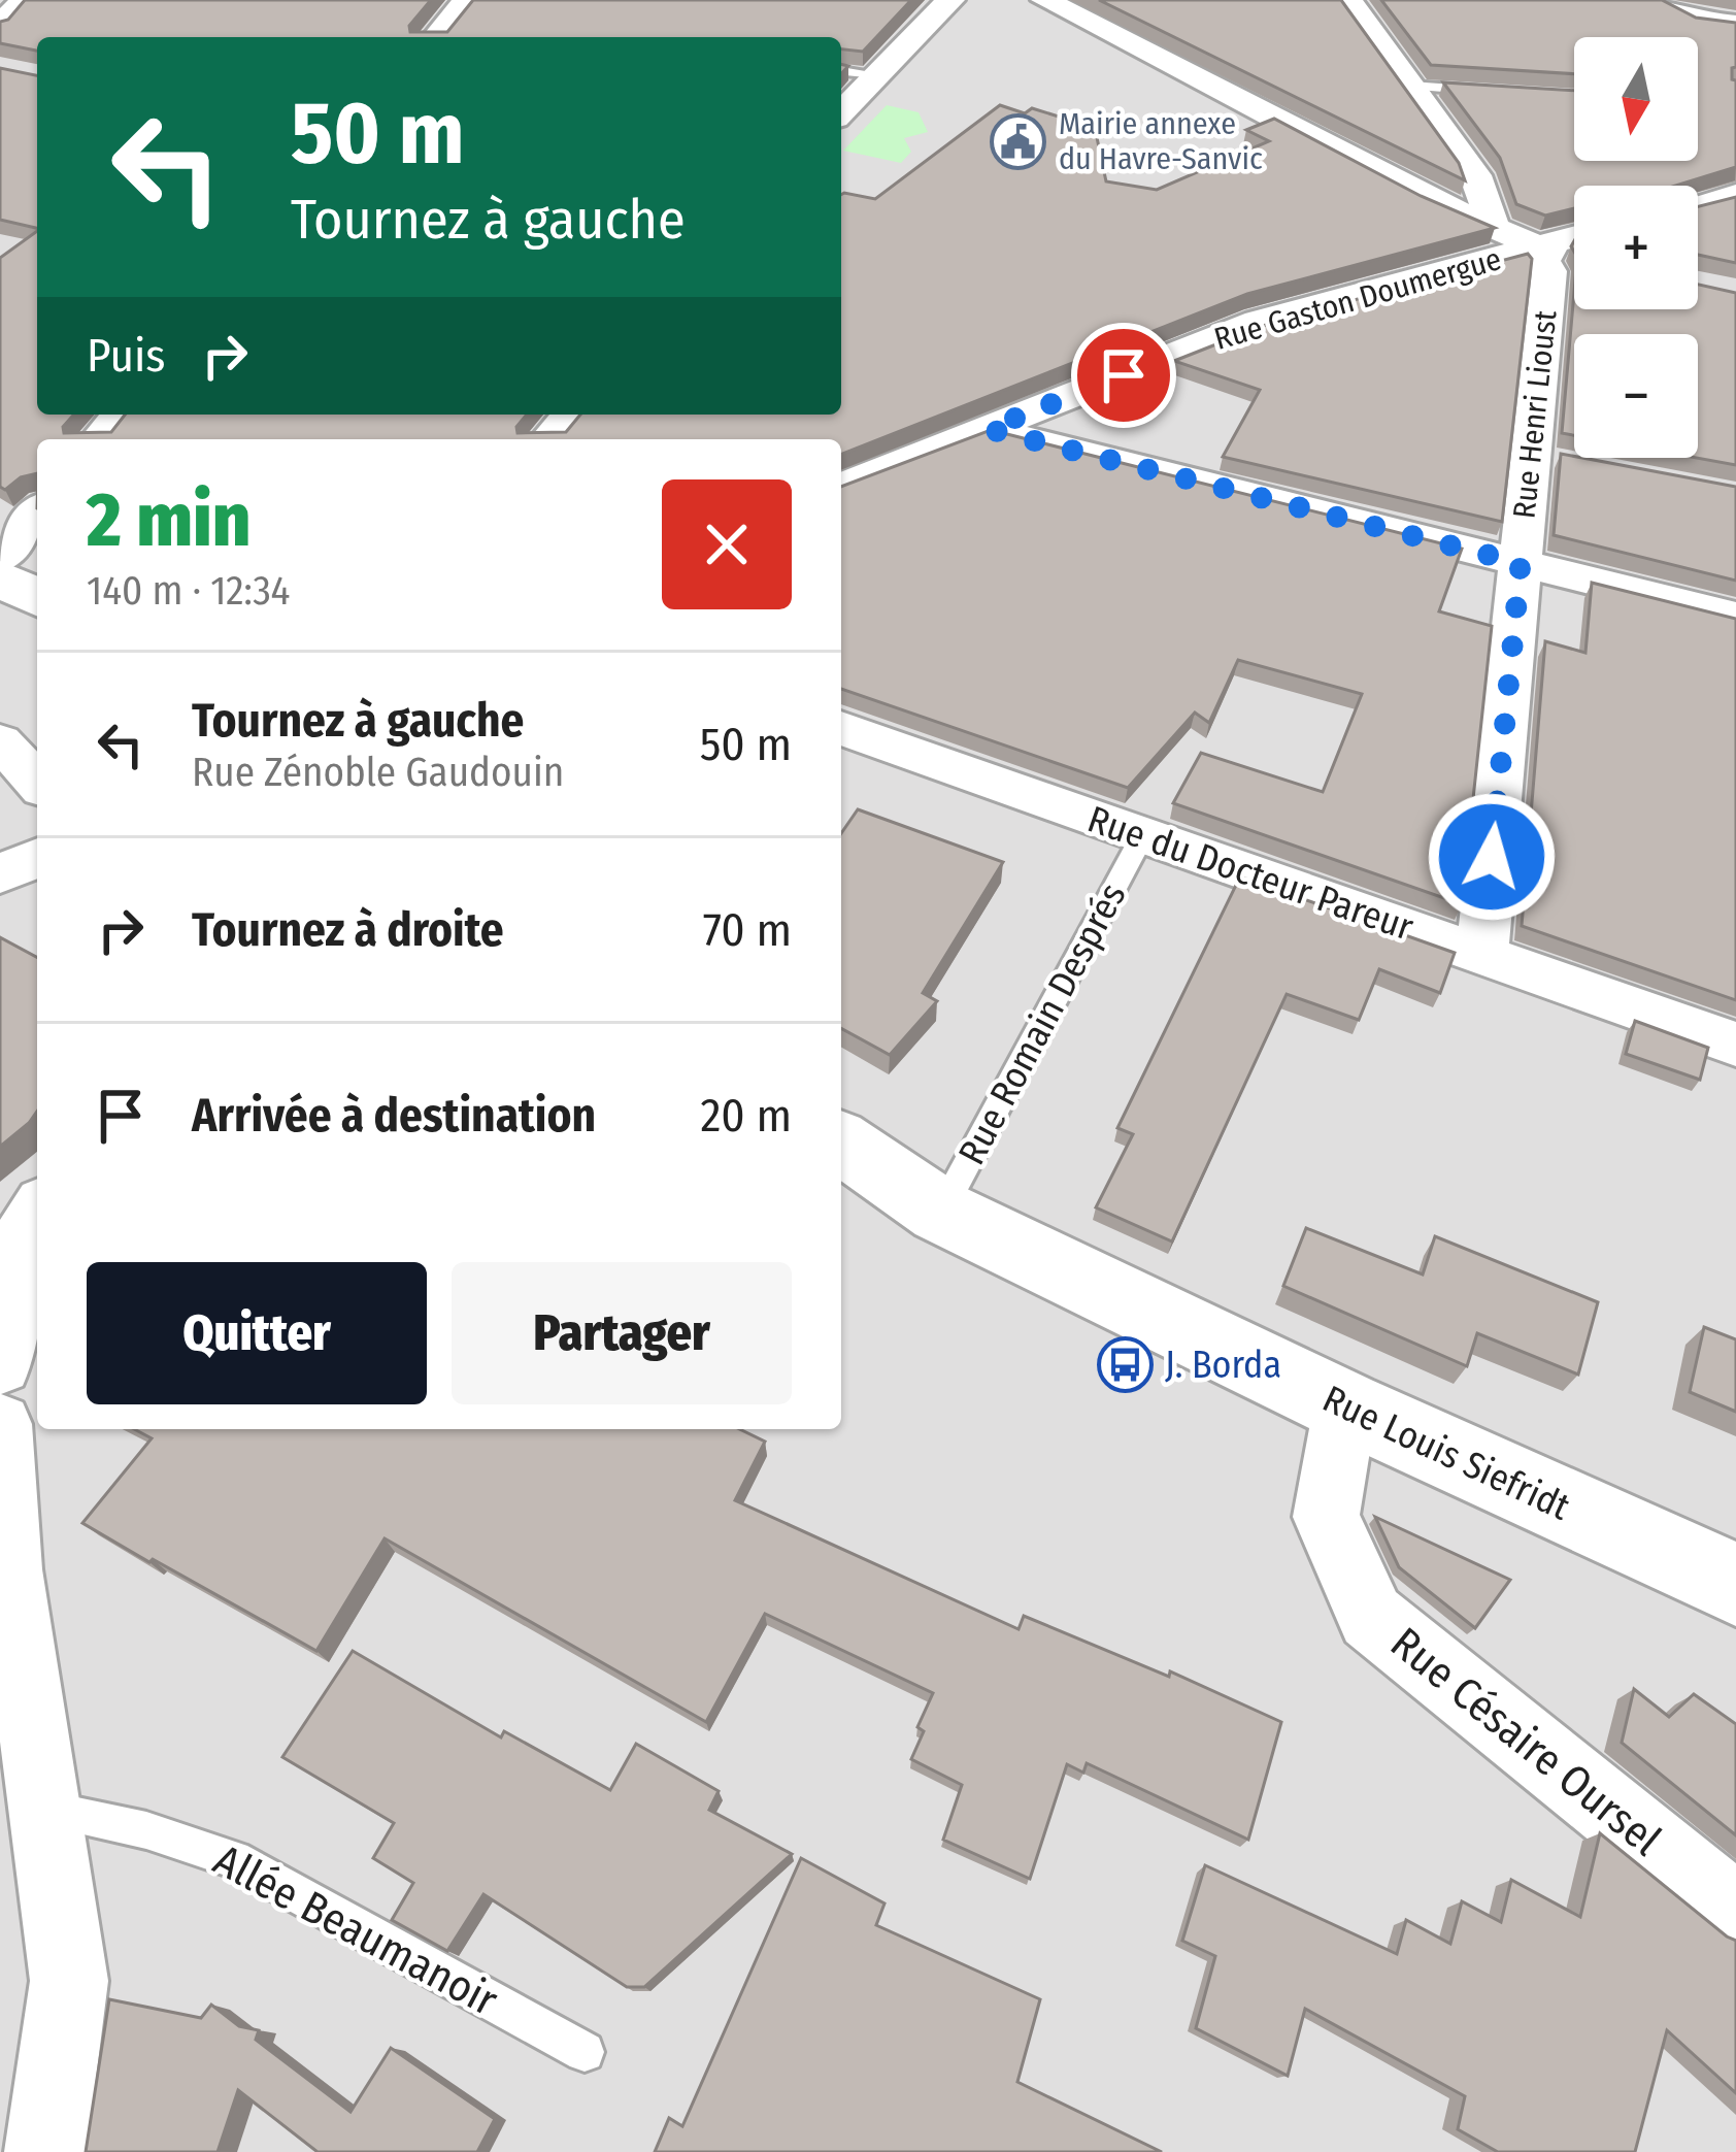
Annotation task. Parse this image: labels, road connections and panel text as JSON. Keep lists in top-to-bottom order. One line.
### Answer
{"streets":{"street":["Rue Gaston Doumergue","Rue Henri Lioust","Rue du Docteur Pareur","Rue Louis Siefridt","Rue Césaire Oursel"],"lane":["Rue Romain Després","Allée Beaumanoir"]},"crossings":[["Rue Gaston Doumergue","Rue Henri Lioust"],["Rue Henri Lioust","Rue du Docteur Pareur"],["Rue du Docteur Pareur","Rue Romain Després"],["Rue Romain Després","Rue Louis Siefridt"],["Rue Louis Siefridt","Rue Césaire Oursel"]],"places":{"public building":["Mairie annexe du Havre-Sanvic"],"bus stop":["J. Borda"]},"north":"bottom","page":{"map_buttons":["+","−"],"turn":["50 m","Tournez à gauche"],"then":"Puis","heading":["2 min","140 m · 12:34"],"list":[{"name":"Tournez à gauche","note":"Rue Zénoble Gaudouin","value":"50 m"},{"name":"Tournez à droite","value":"70 m"},{"name":"Arrivée à destination","value":"20 m"}],"buttons":["Quitter","Partager"]}}
